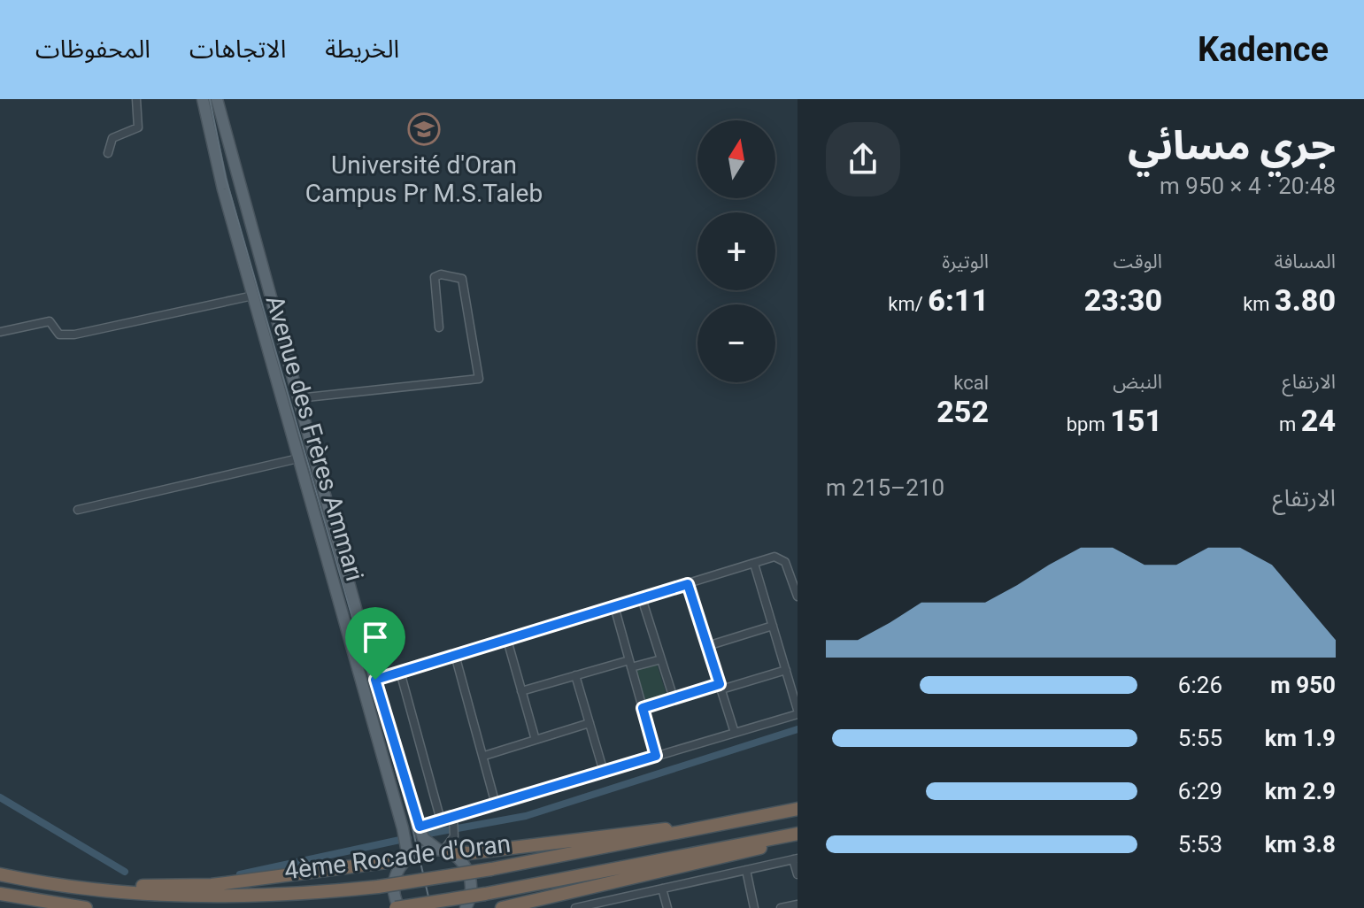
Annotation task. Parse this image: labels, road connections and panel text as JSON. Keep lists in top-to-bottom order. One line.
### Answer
{"streets":{"highway":["4ème Rocade d'Oran"],"main road":["Avenue des Frères Ammari"]},"places":{"school or university":["Université d'Oran Campus Pr M.S.Taleb"]},"north":"top","page":{"header":"Kadence","nav":["الخريطة","الاتجاهات","المحفوظات"],"heading":["جري مسائي","20:48 · 4 × 950 m"],"map_buttons":["+","−"],"stats":[["المسافة","3.80 km"],["الوقت","23:30"],["الوتيرة","6:11 /km"],["الارتفاع","24 m"],["النبض","151 bpm"],["kcal","252"]],"chart":["الارتفاع","210–215 m"],"list":[{"name":"950 m","note":"6:26"},{"name":"1.9 km","note":"5:55"},{"name":"2.9 km","note":"6:29"},{"name":"3.8 km","note":"5:53"}]}}
